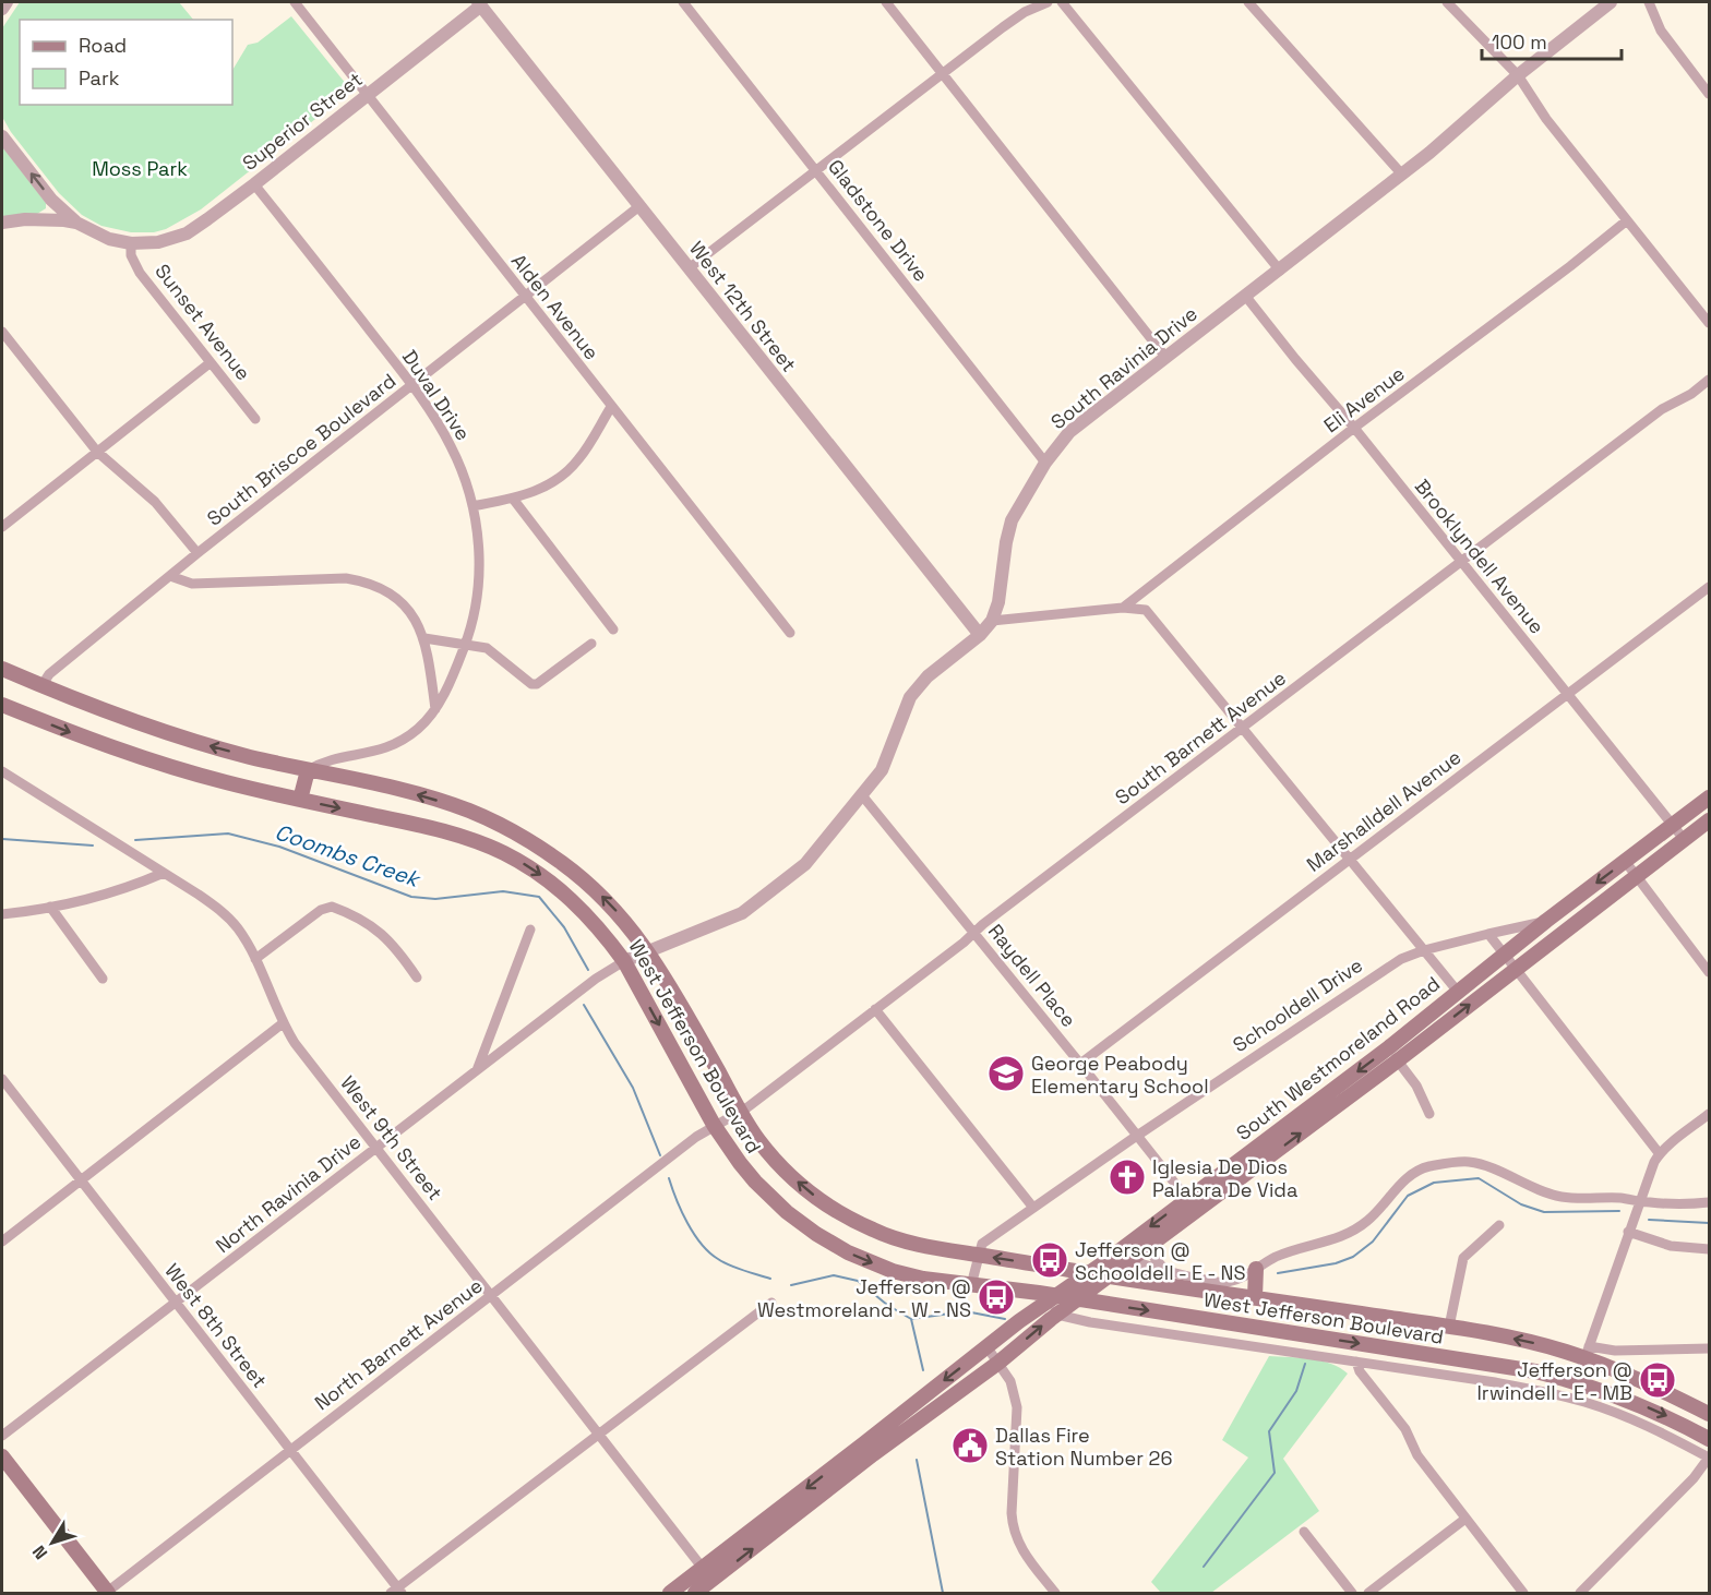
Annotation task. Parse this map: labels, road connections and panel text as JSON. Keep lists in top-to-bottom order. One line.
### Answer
{"streets":{"main road":["West Jefferson Boulevard","South Westmoreland Road"],"street":["Superior Street","Gladstone Drive","Alden Avenue","West 12th Street","Sunset Avenue","South Ravinia Drive","Duval Drive","Eli Avenue","South Briscoe Boulevard","Brooklyndell Avenue","South Barnett Avenue","Marshalldell Avenue","Raydell Place","Schooldell Drive","West 9th Street","North Ravinia Drive","West 8th Street","North Barnett Avenue"]},"crossings":[["Superior Street","Alden Avenue"],["Superior Street","West 12th Street"],["Superior Street","Sunset Avenue"],["Superior Street","Duval Drive"],["Gladstone Drive","South Ravinia Drive"],["Alden Avenue","South Briscoe Boulevard"],["West 12th Street","South Ravinia Drive"],["West 12th Street","South Briscoe Boulevard"],["South Ravinia Drive","Brooklyndell Avenue"],["South Ravinia Drive","Raydell Place"],["South Ravinia Drive","West Jefferson Boulevard"],["South Ravinia Drive","North Ravinia Drive"],["Duval Drive","South Briscoe Boulevard"],["Duval Drive","West Jefferson Boulevard"],["Eli Avenue","Brooklyndell Avenue"],["South Briscoe Boulevard","West Jefferson Boulevard"],["Brooklyndell Avenue","South Barnett Avenue"],["Brooklyndell Avenue","Marshalldell Avenue"],["Brooklyndell Avenue","South Westmoreland Road"],["South Barnett Avenue","Raydell Place"],["South Barnett Avenue","West Jefferson Boulevard"],["South Barnett Avenue","North Barnett Avenue"],["Marshalldell Avenue","Raydell Place"],["Raydell Place","Schooldell Drive"],["Raydell Place","South Westmoreland Road"],["Schooldell Drive","West Jefferson Boulevard"],["Schooldell Drive","South Westmoreland Road"],["West Jefferson Boulevard","South Westmoreland Road"],["West Jefferson Boulevard","North Barnett Avenue"],["West 9th Street","North Ravinia Drive"],["West 9th Street","North Barnett Avenue"],["North Ravinia Drive","West 8th Street"],["West 8th Street","North Barnett Avenue"]],"water":["Coombs Creek"],"parks":["Moss Park"],"places":{"school or university":["George Peabody Elementary School"],"church":["Iglesia De Dios Palabra De Vida"],"bus stop":["Jefferson @ Schooldell - E - NS","Jefferson @ Westmoreland - W - NS","Jefferson @ Irwindell - E - MB"],"public building":["Dallas Fire Station Number 26"]},"legend":["Road","Park"],"scale_bar":"100 m","north":"bottom left"}
